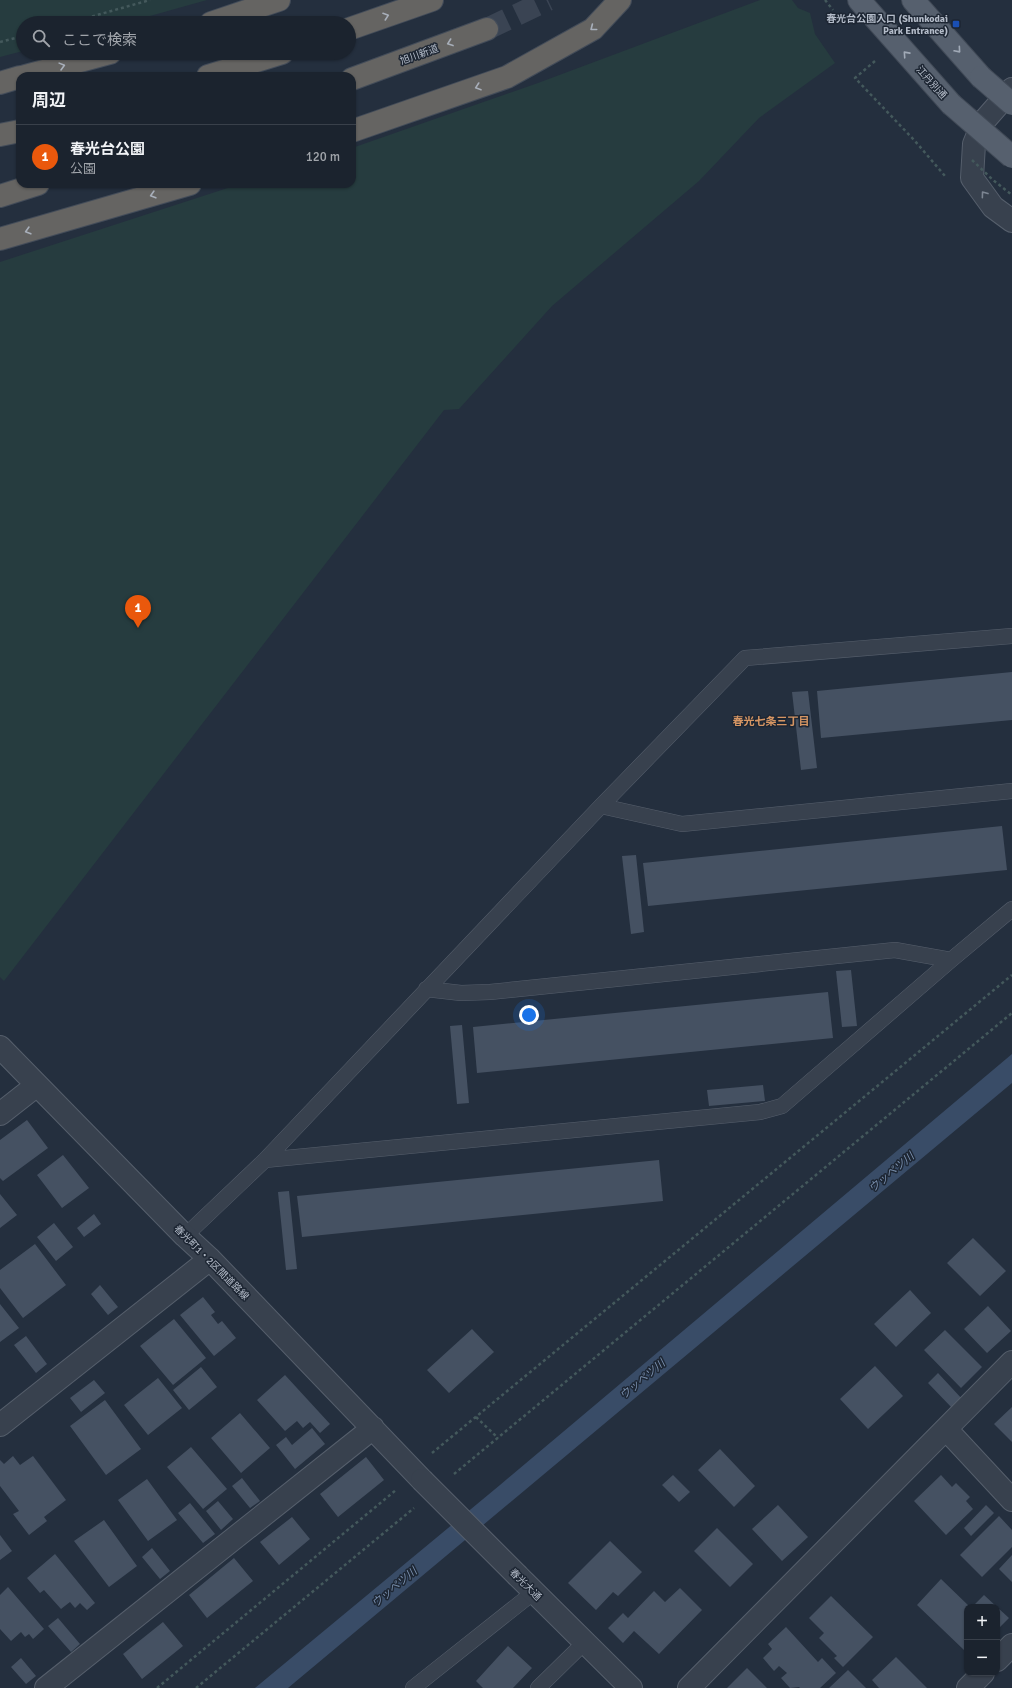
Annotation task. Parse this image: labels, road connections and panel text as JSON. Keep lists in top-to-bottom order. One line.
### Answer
{"streets":{"highway":["旭川新道"],"main road":["江丹別通"],"street":["春光町1・2区間道路線","春光大通"]},"crossings":[["春光町1・2区間道路線","春光大通"]],"districts":["春光七条三丁目"],"water":["ウッペツ川"],"places":{"transit":["春光台公園入口 (Shunkodai Park Entrance)"]},"page":{"search":"ここで検索","heading":"周辺","list":[{"mark":"1","name":"春光台公園","note":"公園","value":"120 m"}],"pins":"1","map_buttons":["+","−"]}}
